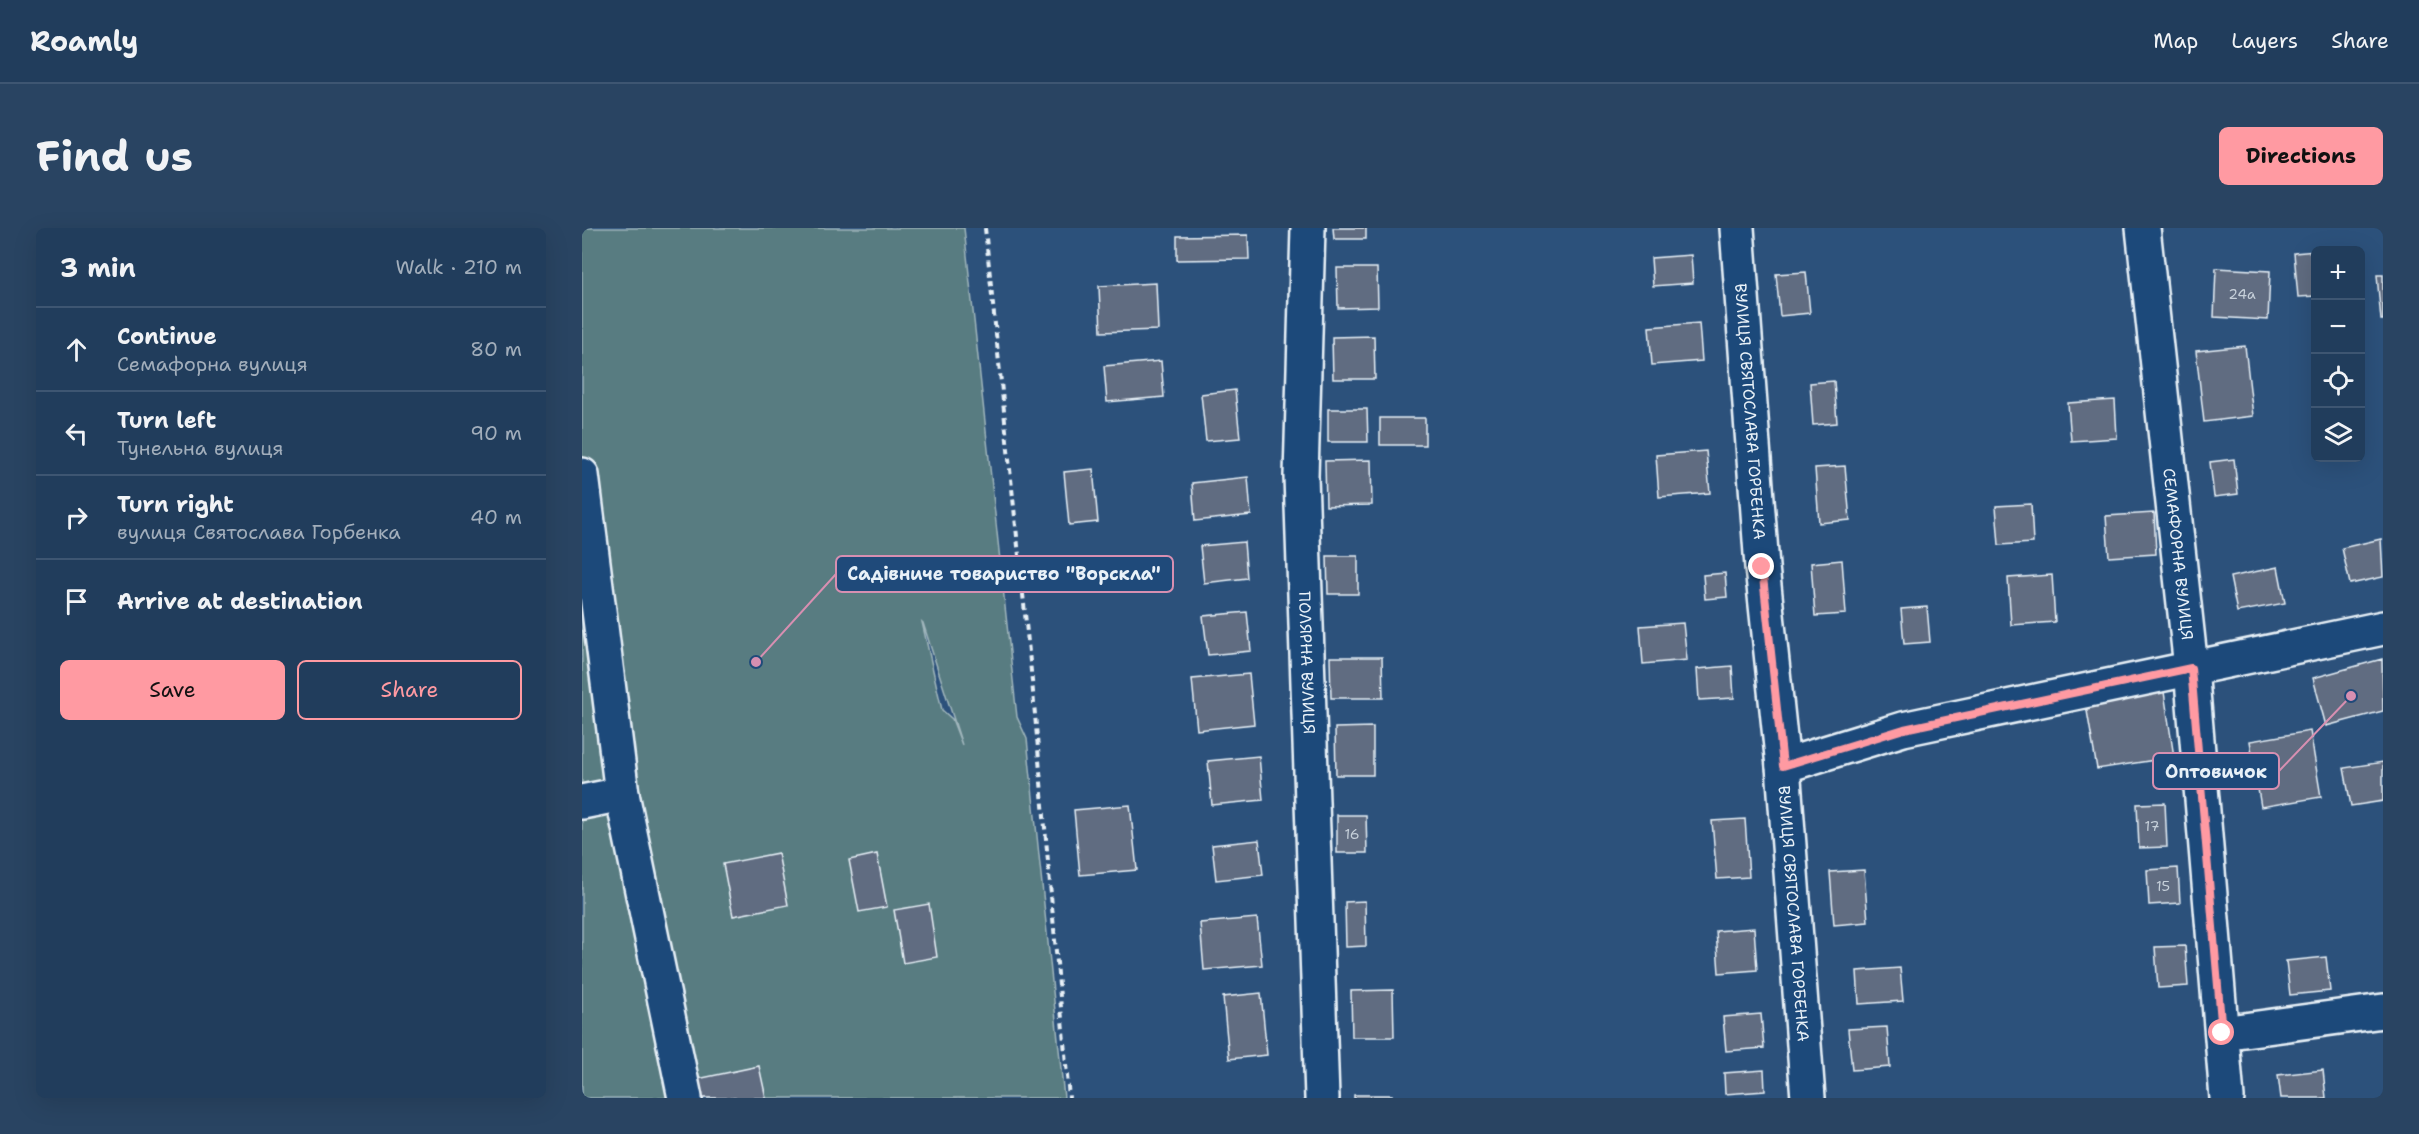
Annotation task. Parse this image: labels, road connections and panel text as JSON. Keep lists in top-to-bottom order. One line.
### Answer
{"streets":{"street":["ВУЛИЦЯ СВЯТОСЛАВА ГОРБЕНКА","СЕМАФОРНА ВУЛИЦЯ","ПОЛЯРНА ВУЛИЦЯ"]},"places":["Садівниче товариство \"Ворскла\"","Оптовичок"],"house_numbers":["24а","17","16","15"],"page":{"header":"Roamly","nav":["Map","Layers","Share"],"buttons":["Directions",["Save","Share"]],"title":"Find us","heading":["3 min","Walk · 210 m"],"map_buttons":["+","−"],"list":[["Continue","Семафорна вулиця","80 m"],["Turn left","Тунельна вулиця","90 m"],["Turn right","вулиця Святослава Горбенка","40 m"],"Arrive at destination"]}}
